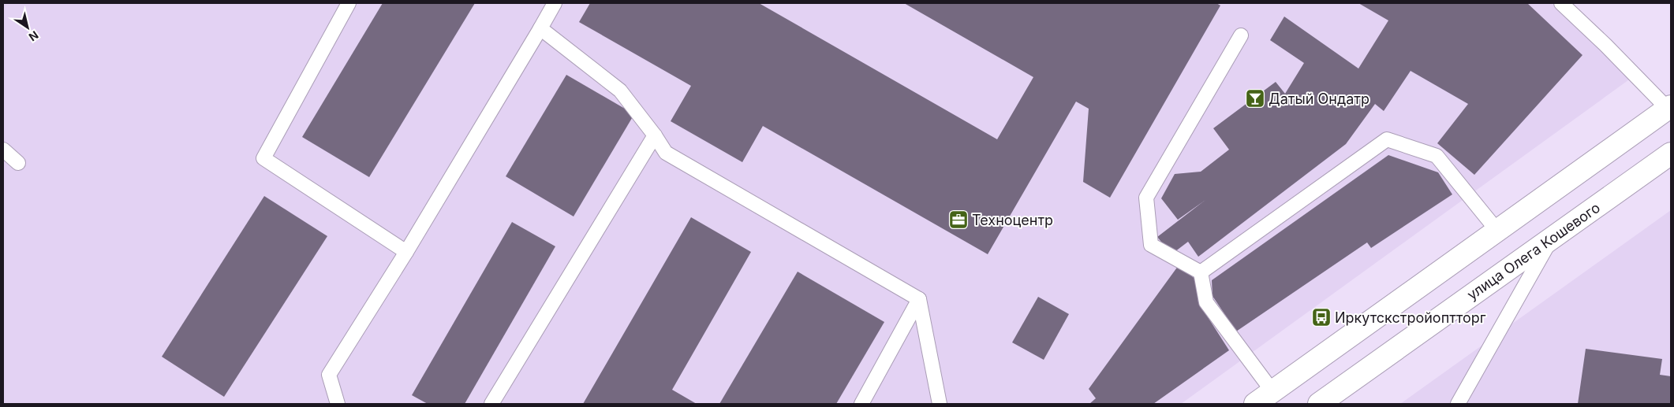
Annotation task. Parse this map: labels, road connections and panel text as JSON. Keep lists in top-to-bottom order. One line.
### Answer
{"streets":{"main road":["улица Олега Кошевого"]},"places":{"bar":["Датый Ондатр"],"office":["Техноцентр"],"bus stop":["Иркутскстройоптторг"]},"north":"bottom right"}
